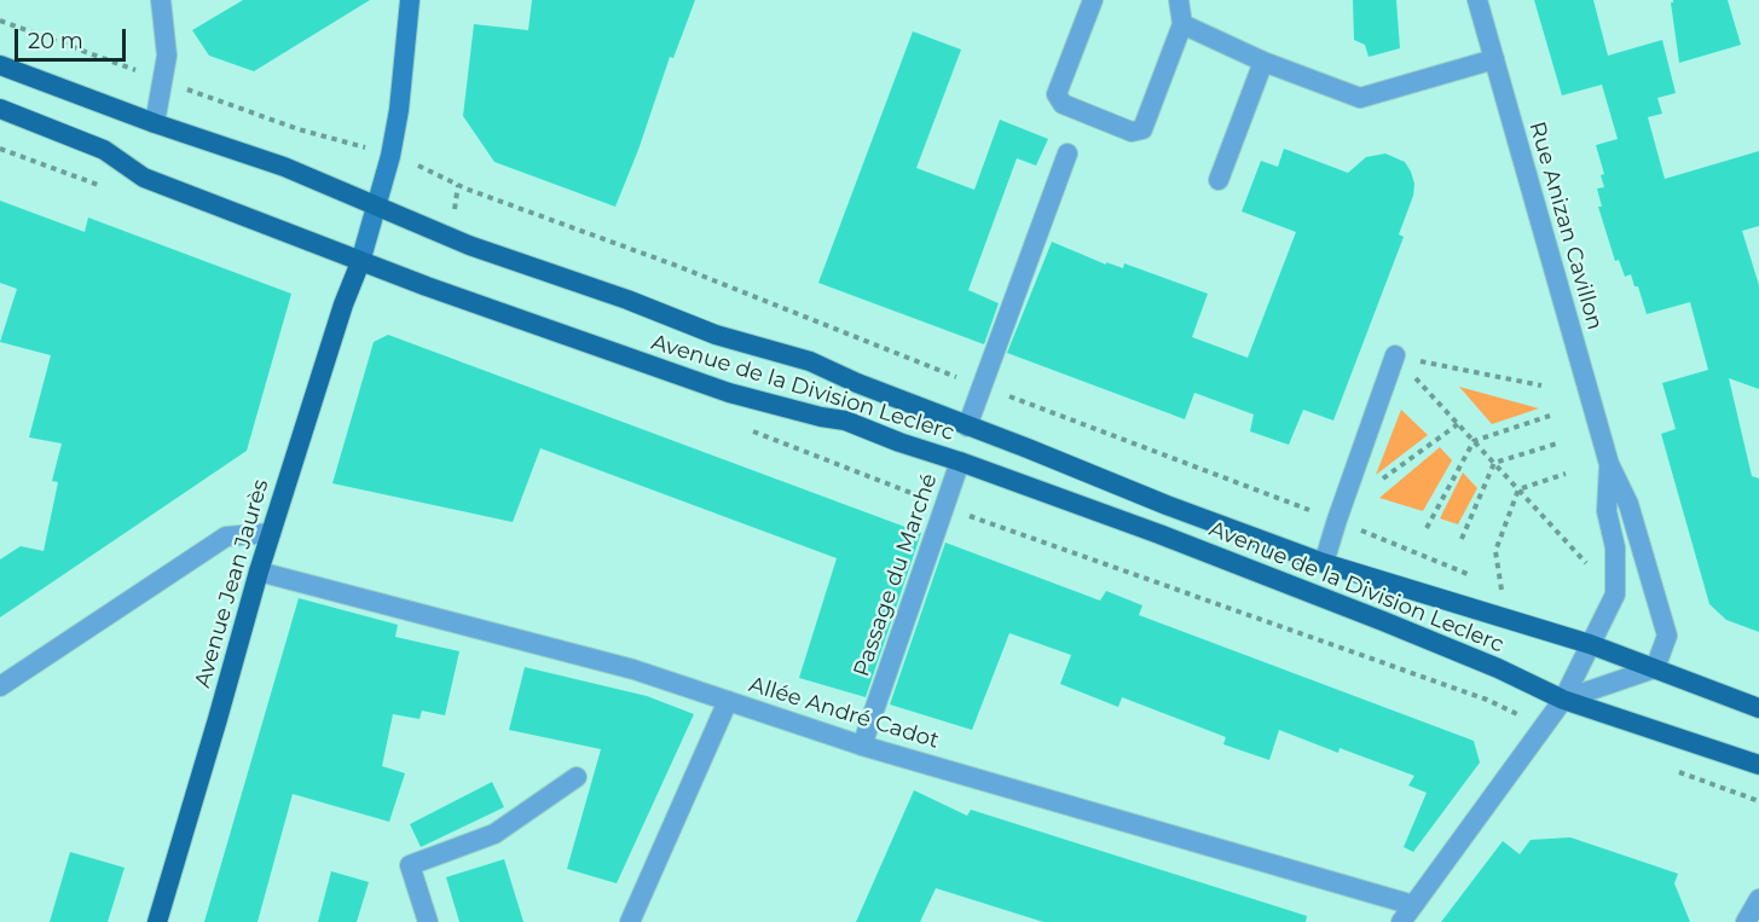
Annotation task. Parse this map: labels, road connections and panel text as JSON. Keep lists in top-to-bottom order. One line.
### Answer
{"streets":{"main road":["Avenue de la Division Leclerc","Avenue Jean Jaurès"],"street":["Rue Anizan Cavillon","Passage du Marché","Allée André Cadot"]},"crossings":[["Rue Anizan Cavillon","Avenue de la Division Leclerc"],["Rue Anizan Cavillon","Allée André Cadot"],["Avenue de la Division Leclerc","Passage du Marché"],["Avenue de la Division Leclerc","Avenue Jean Jaurès"],["Passage du Marché","Allée André Cadot"],["Avenue Jean Jaurès","Allée André Cadot"]],"scale_bar":"20 m"}
